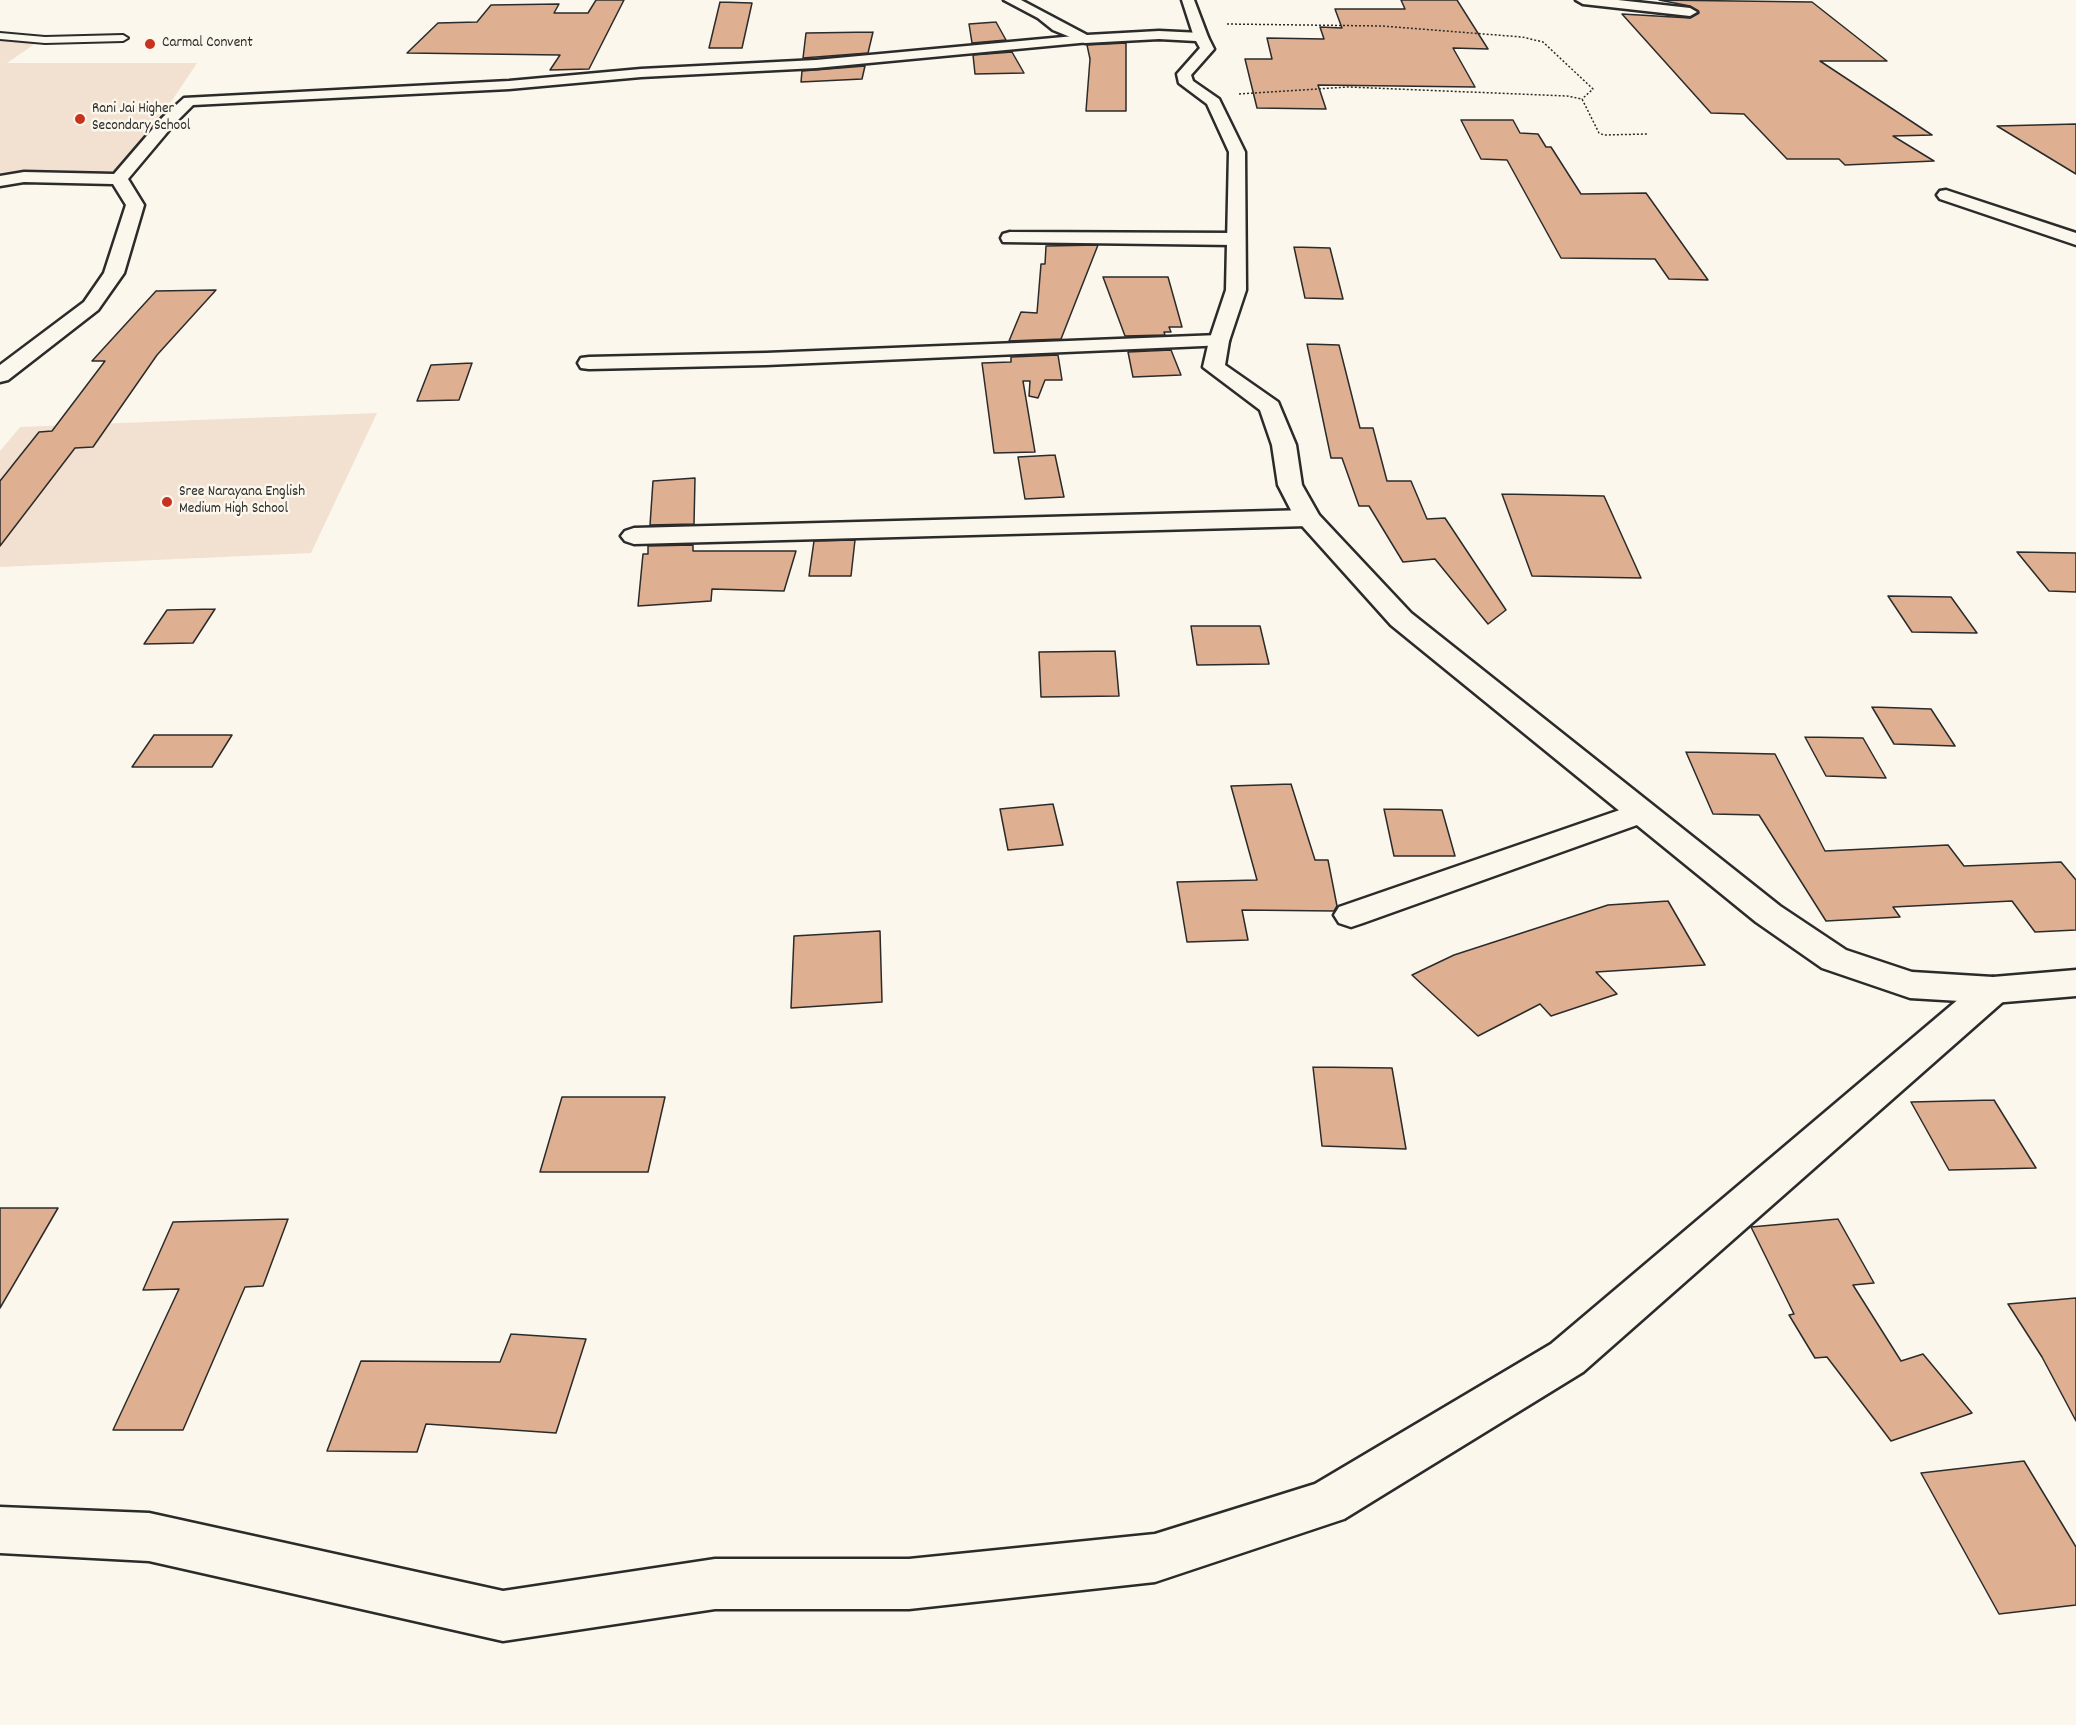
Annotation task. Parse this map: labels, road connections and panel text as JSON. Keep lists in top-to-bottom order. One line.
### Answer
{"places":["Carmal Convent","Rani Jai Higher Secondary School","Sree Narayana English Medium High School"]}
